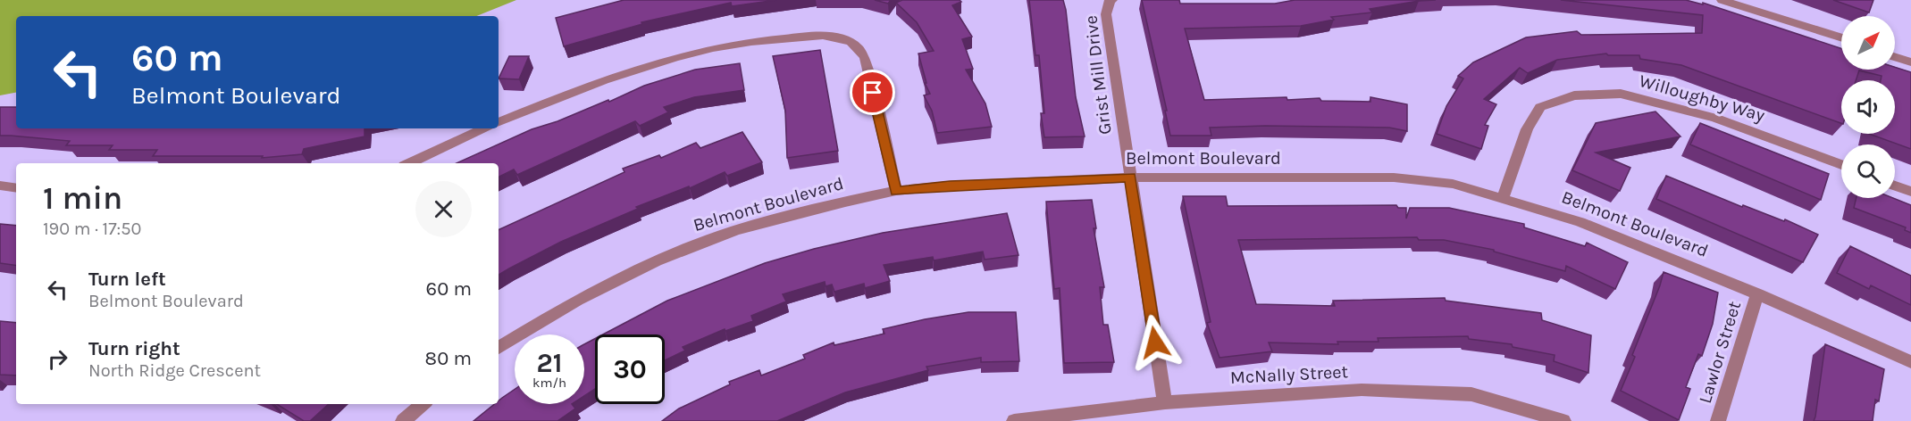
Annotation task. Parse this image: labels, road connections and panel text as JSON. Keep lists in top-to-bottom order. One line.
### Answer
{"streets":{"street":["Grist Mill Drive","Willoughby Way","Belmont Boulevard","Lawlor Street","McNally Street"]},"crossings":[["Grist Mill Drive","Belmont Boulevard"],["Grist Mill Drive","McNally Street"],["Willoughby Way","Belmont Boulevard"],["Belmont Boulevard","Lawlor Street"]],"north":"top right","page":{"turn":["60 m","Belmont Boulevard"],"heading":["1 min","190 m · 17:50"],"list":[{"name":"Turn left","note":"Belmont Boulevard","value":"60 m"},{"name":"Turn right","note":"North Ridge Crescent","value":"80 m"}],"speed":"21 km/h","limit":"30"}}
